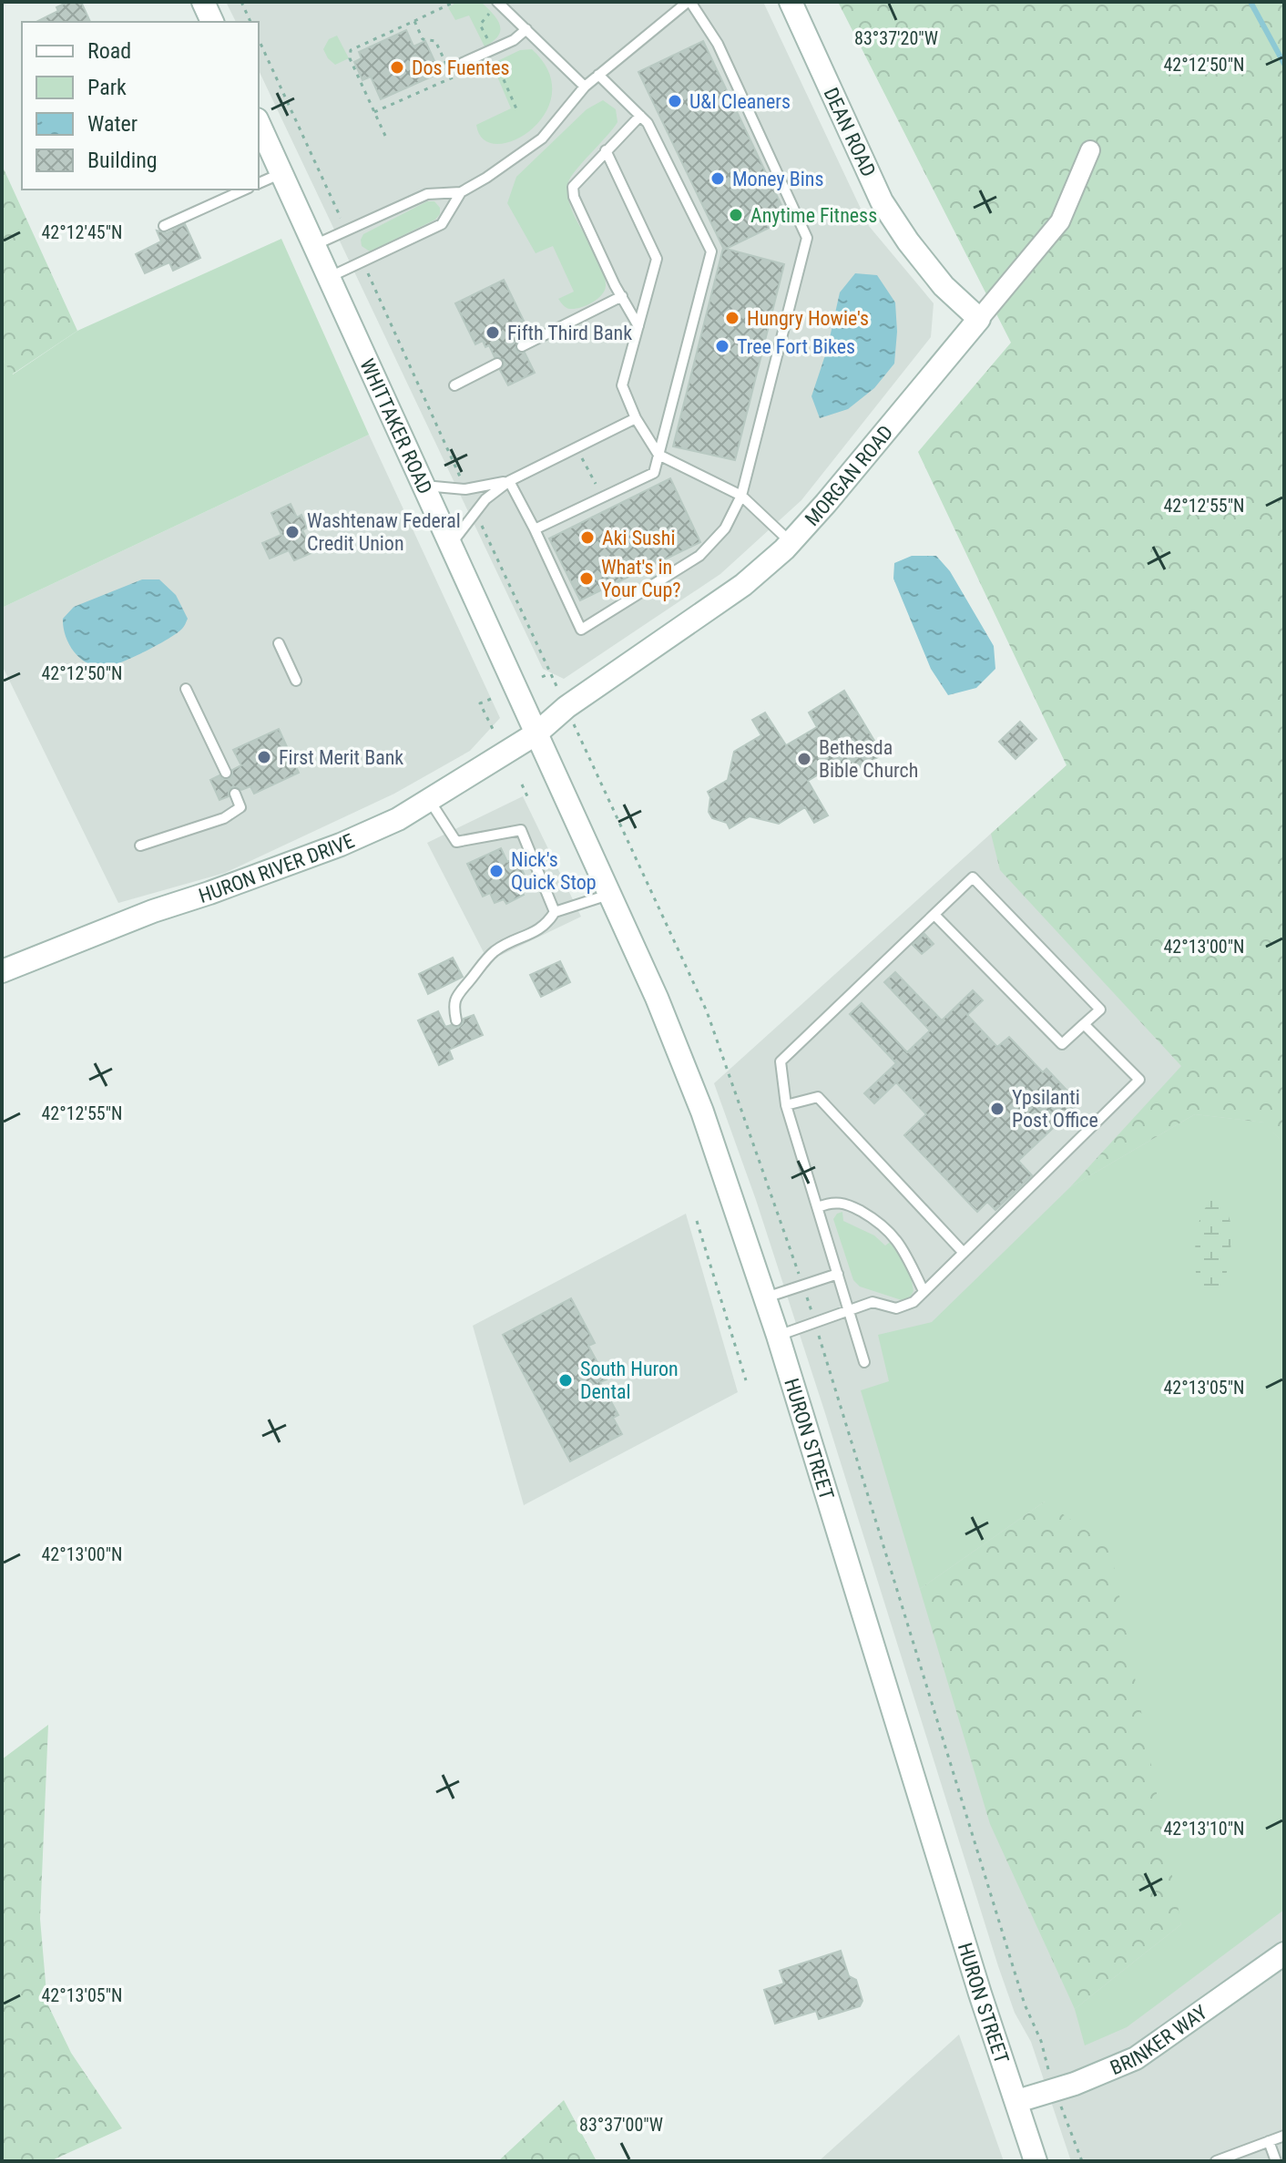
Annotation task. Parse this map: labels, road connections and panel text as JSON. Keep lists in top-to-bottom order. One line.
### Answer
{"streets":{"main road":["DEAN ROAD","WHITTAKER ROAD","MORGAN ROAD","HURON RIVER DRIVE","HURON STREET","BRINKER WAY"]},"crossings":[["DEAN ROAD","MORGAN ROAD"],["WHITTAKER ROAD","MORGAN ROAD"],["WHITTAKER ROAD","HURON RIVER DRIVE"],["WHITTAKER ROAD","HURON STREET"],["MORGAN ROAD","HURON RIVER DRIVE"],["MORGAN ROAD","HURON STREET"],["HURON RIVER DRIVE","HURON STREET"],["HURON STREET","BRINKER WAY"]],"places":["Dos Fuentes","U&I Cleaners","Money Bins","Anytime Fitness","Hungry Howie's","Fifth Third Bank","Tree Fort Bikes","Washtenaw Federal Credit Union","Aki Sushi","What's in Your Cup?","First Merit Bank","Bethesda Bible Church","Nick's Quick Stop","Ypsilanti Post Office","South Huron Dental"],"legend":["Road","Park","Water","Building"],"coordinates":["83°37'20\"W","42°12'50\"N","42°12'45\"N","42°12'55\"N","42°13'00\"N","42°13'05\"N","42°13'10\"N","83°37'00\"W"]}
